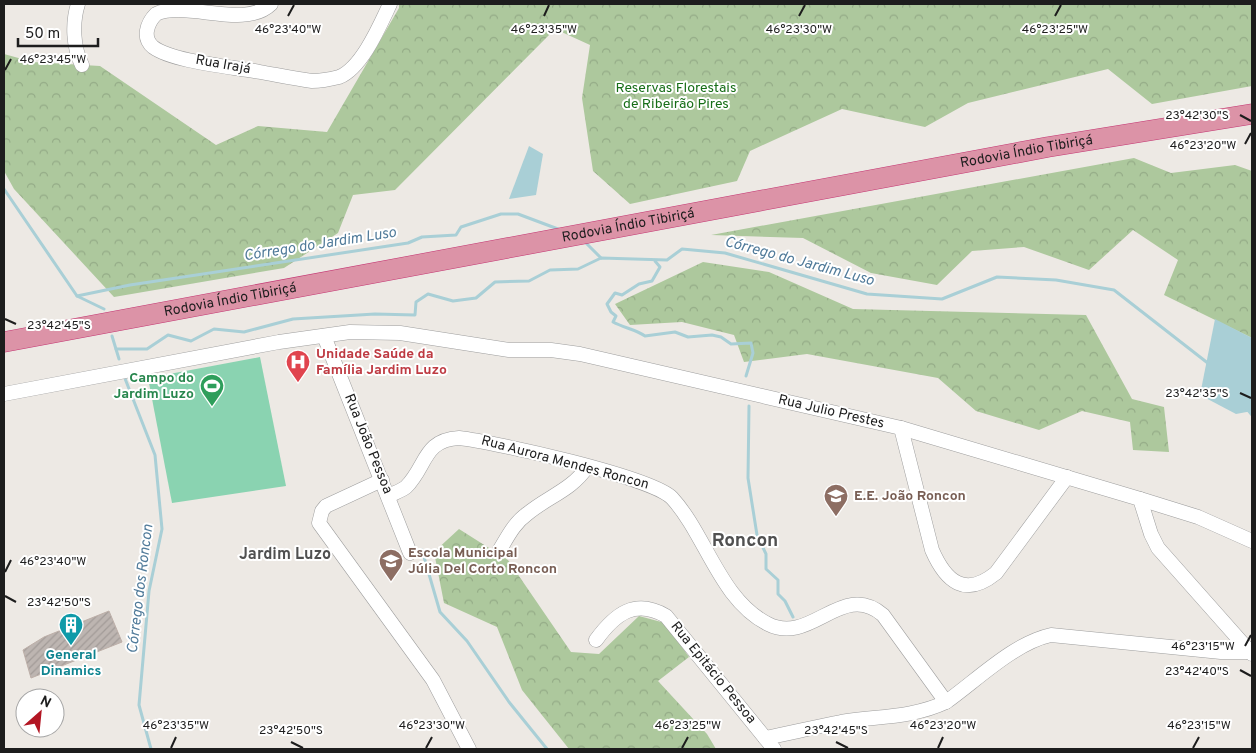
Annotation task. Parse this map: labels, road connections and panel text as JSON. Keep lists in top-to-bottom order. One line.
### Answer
{"streets":{"highway":["Rodovia Índio Tibiriçá"],"street":["Rua Irajá","Rua Julio Prestes","Rua João Pessoa","Rua Aurora Mendes Roncon","Rua Epitácio Pessoa"]},"crossings":[["Rua Julio Prestes","Rua João Pessoa"],["Rua João Pessoa","Rua Aurora Mendes Roncon"]],"districts":["Roncon","Jardim Luzo"],"water":["Córrego do Jardim Luso","Córrego dos Roncon"],"parks":["Reservas Florestais de Ribeirão Pires"],"places":{"hospital":["Unidade Saúde da Família Jardim Luzo"],"sports":["Campo do Jardim Luzo"],"school or university":["E.E. João Roncon","Escola Municipal Júlia Del Corto Roncon"],"building":["General Dinamics"]},"scale_bar":"50 m","north":"top right","coordinates":["46°23'40\"W","46°23'35\"W","46°23'30\"W","46°23'25\"W","46°23'45\"W","23°42'30\"S","46°23'20\"W","23°42'45\"S","23°42'35\"S","23°42'50\"S","46°23'15\"W","23°42'40\"S"]}
